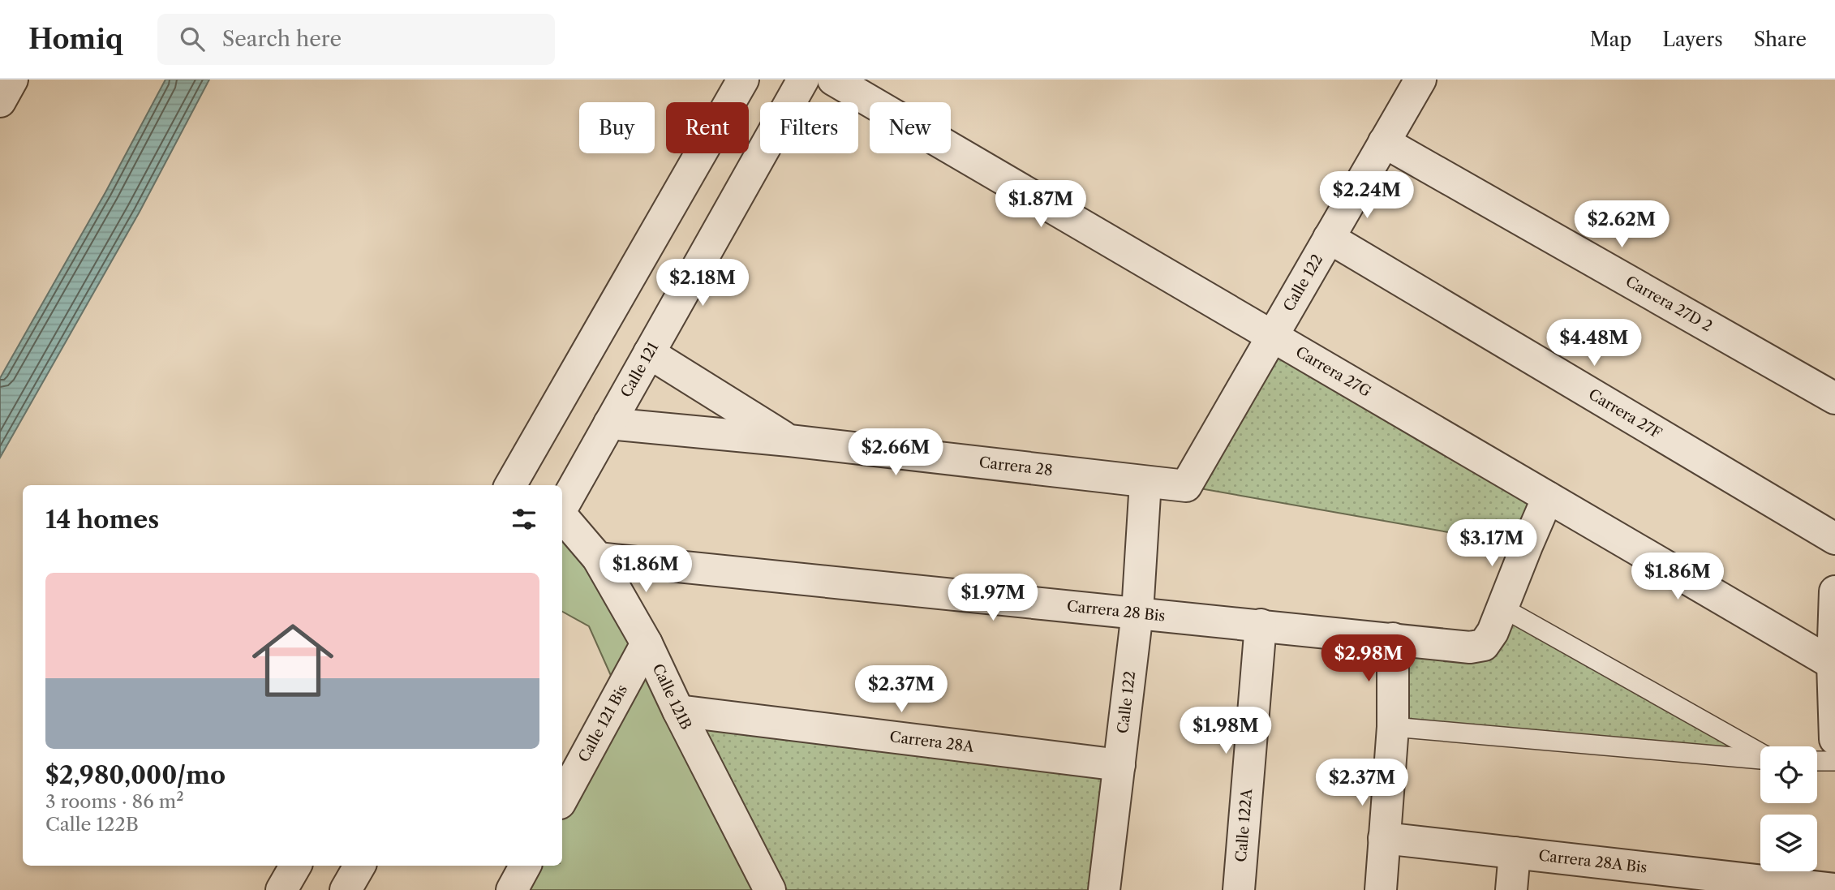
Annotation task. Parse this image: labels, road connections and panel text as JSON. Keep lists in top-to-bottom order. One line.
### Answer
{"streets":{"street":["Calle 122","Carrera 27D 2","Calle 121","Carrera 27G","Carrera 27F","Carrera 28","Carrera 28 Bis","Calle 121B","Calle 121 Bis","Carrera 28A","Calle 122A","Carrera 28A Bis"]},"crossings":[["Calle 122","Carrera 27D 2"],["Calle 122","Carrera 27G"],["Calle 122","Carrera 27F"],["Calle 122","Carrera 28"],["Calle 122","Carrera 28 Bis"],["Calle 122","Carrera 28A"],["Calle 121","Carrera 28"],["Carrera 28 Bis","Calle 121B"],["Carrera 28 Bis","Calle 122A"],["Calle 121B","Calle 121 Bis"],["Calle 121B","Carrera 28A"]],"page":{"header":"Homiq","search":"Search here","nav":["Map","Layers","Share"],"chip":["Buy","Rent","Filters","New"],"price":["$2.24M","$1.87M","$2.62M","$2.18M","$4.48M","$2.66M","$3.17M","$1.86M","$1.86M","$1.97M","$2.98M","$2.37M","$1.98M","$2.37M"],"heading":"14 homes","list":[{"name":"$2,980,000/mo","note":"3 rooms · 86 m² · Calle 122B"}]}}
